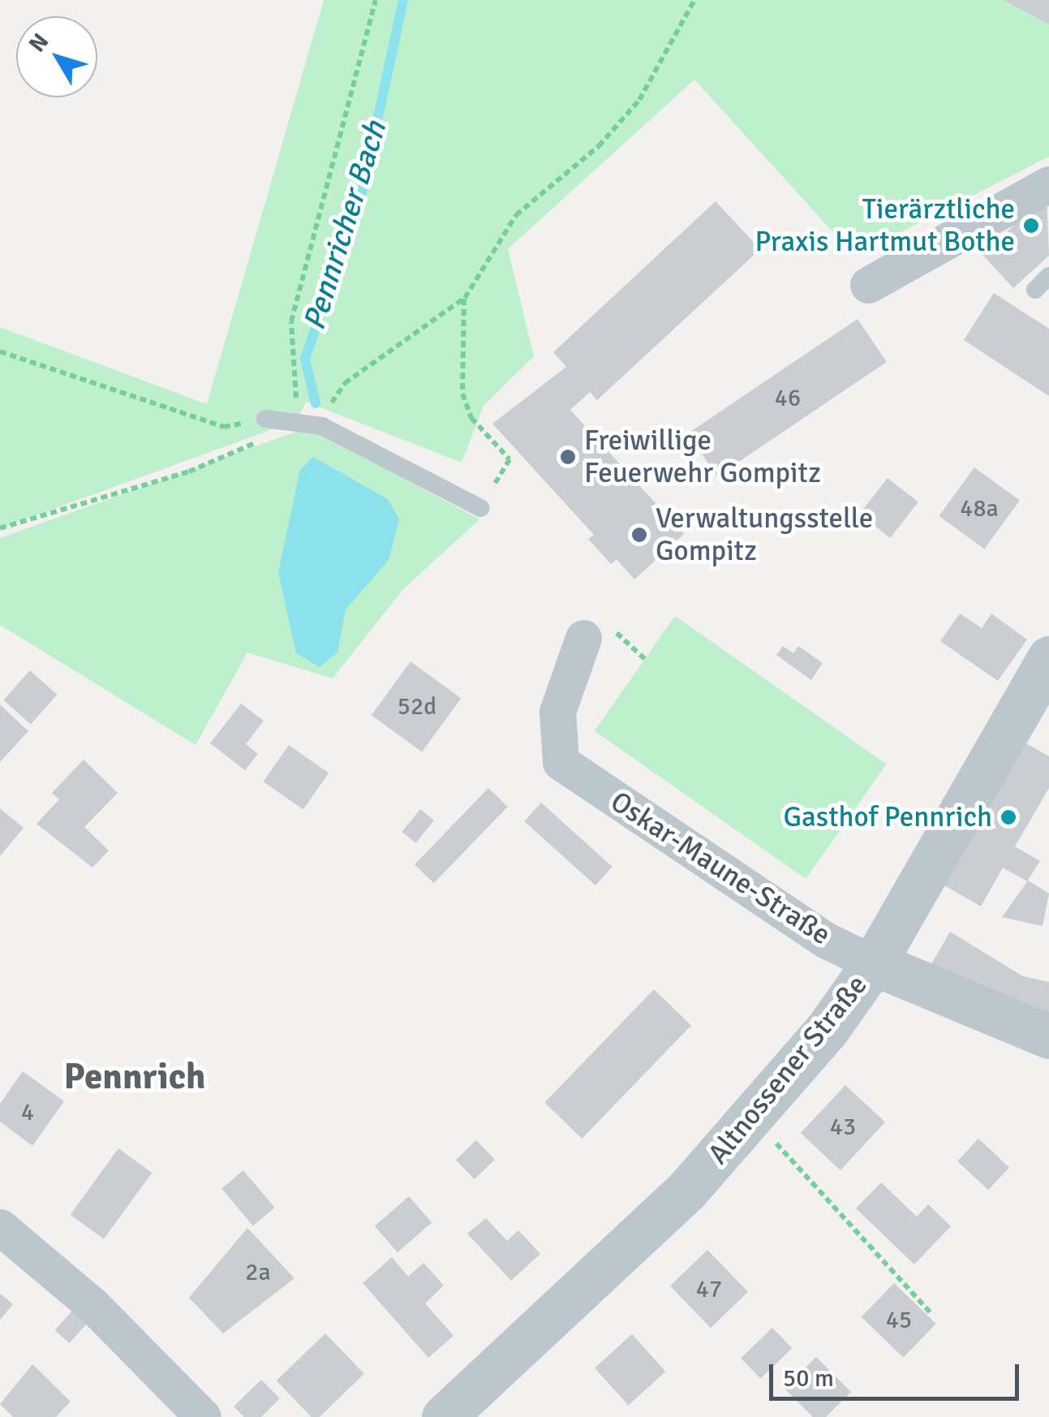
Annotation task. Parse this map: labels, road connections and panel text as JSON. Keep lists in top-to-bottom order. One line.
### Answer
{"streets":{"street":["Oskar-Maune-Straße","Altnossener Straße"]},"crossings":[["Oskar-Maune-Straße","Altnossener Straße"]],"districts":["Pennrich"],"water":["Pennricher Bach"],"places":["Tierärztliche Praxis Hartmut Bothe","Freiwillige Feuerwehr Gompitz","Verwaltungsstelle Gompitz","Gasthof Pennrich"],"house_numbers":["46","48a","52d","4","43","2a","47","45"],"scale_bar":"50 m","north":"top left"}
